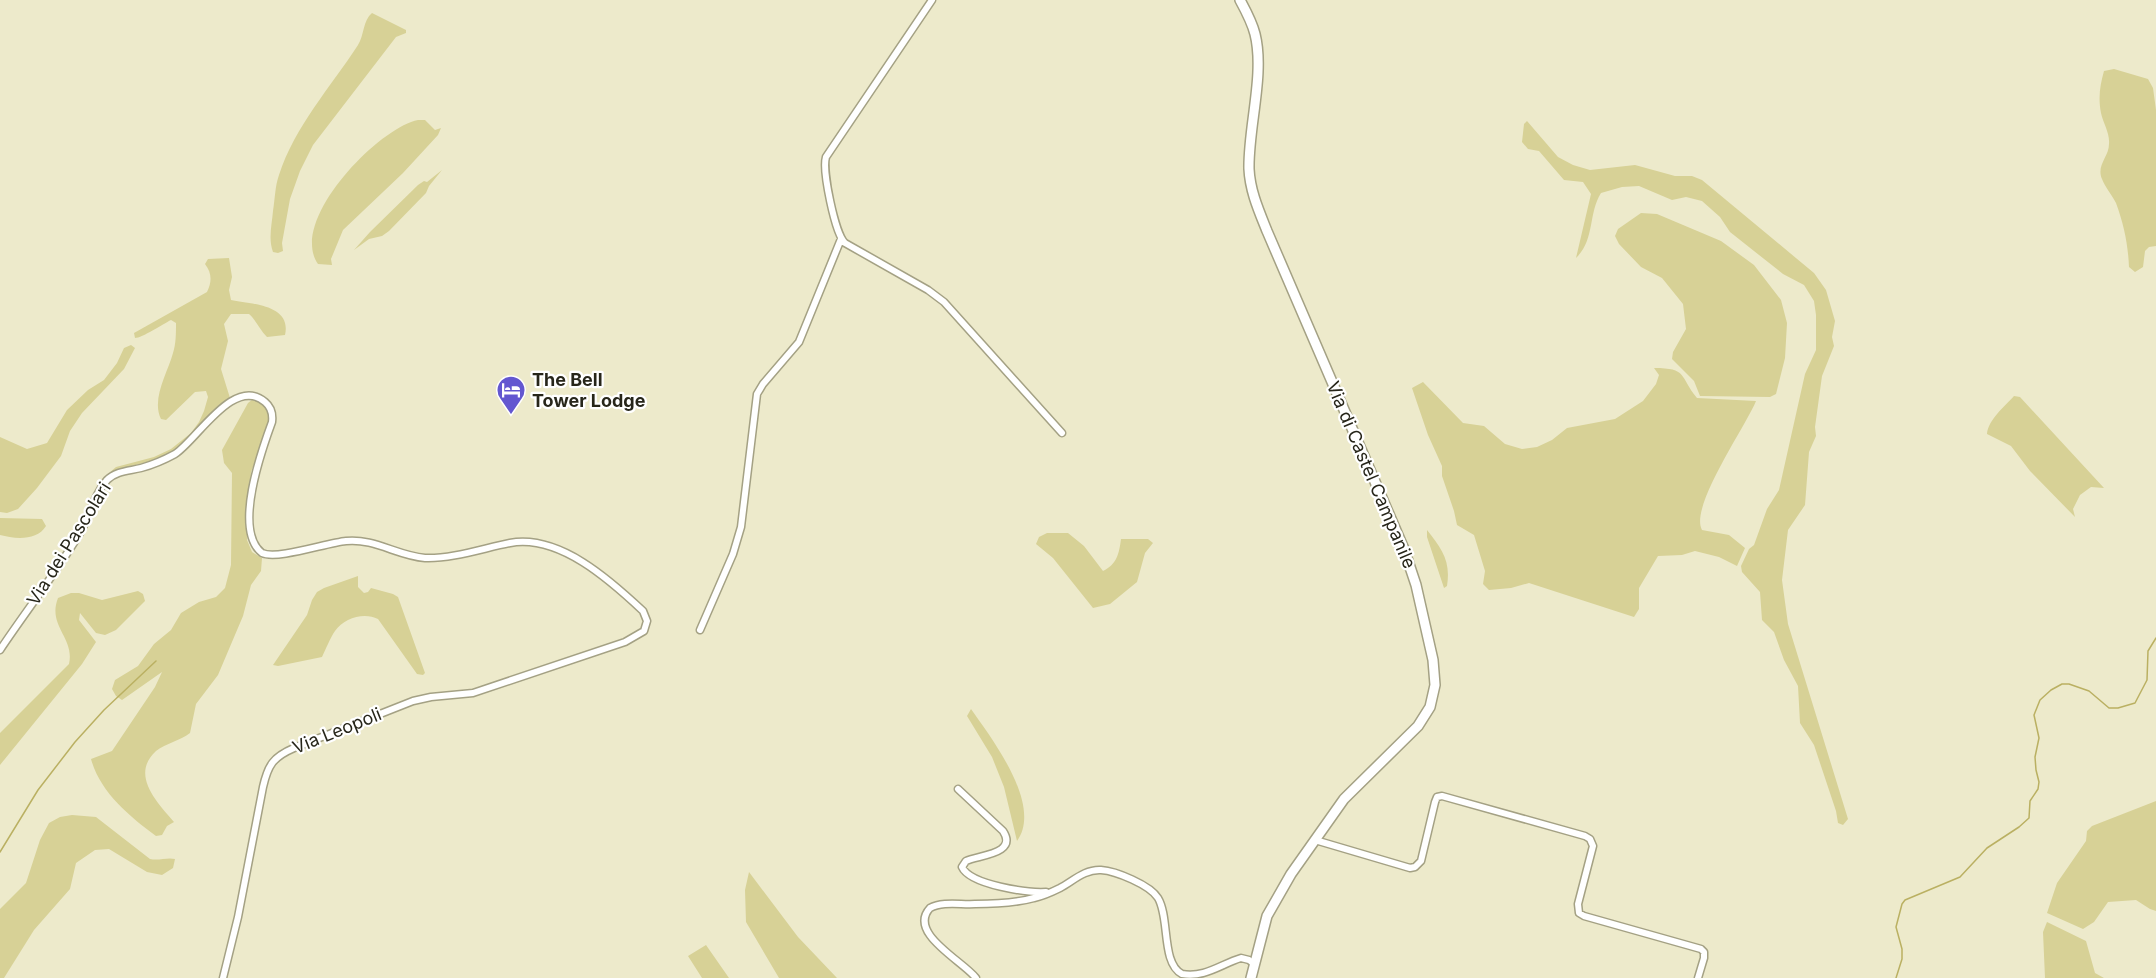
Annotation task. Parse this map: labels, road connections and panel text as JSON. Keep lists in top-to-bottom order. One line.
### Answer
{"streets":{"street":["Via di Castel Campanile","Via dei Pascolari","Via Leopoli"]},"crossings":[["Via dei Pascolari","Via Leopoli"]],"places":{"hotel":["The Bell Tower Lodge"]}}
